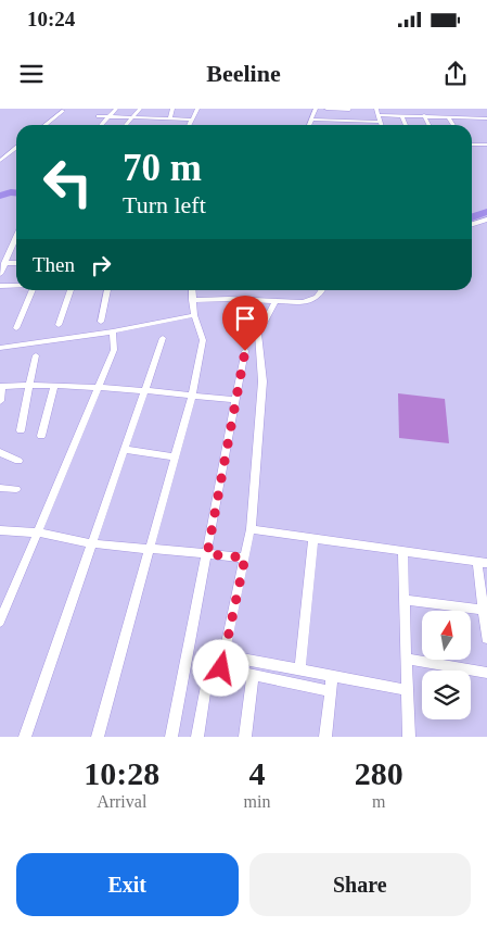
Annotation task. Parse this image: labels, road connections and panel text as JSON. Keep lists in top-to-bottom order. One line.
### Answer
{"north":"top","page":{"status":"10:24","header":"Beeline","turn":["70 m","Turn left"],"then":"Then","eta":["10:28","Arrival","4","min","280","m"],"buttons":["Exit","Share"]}}
